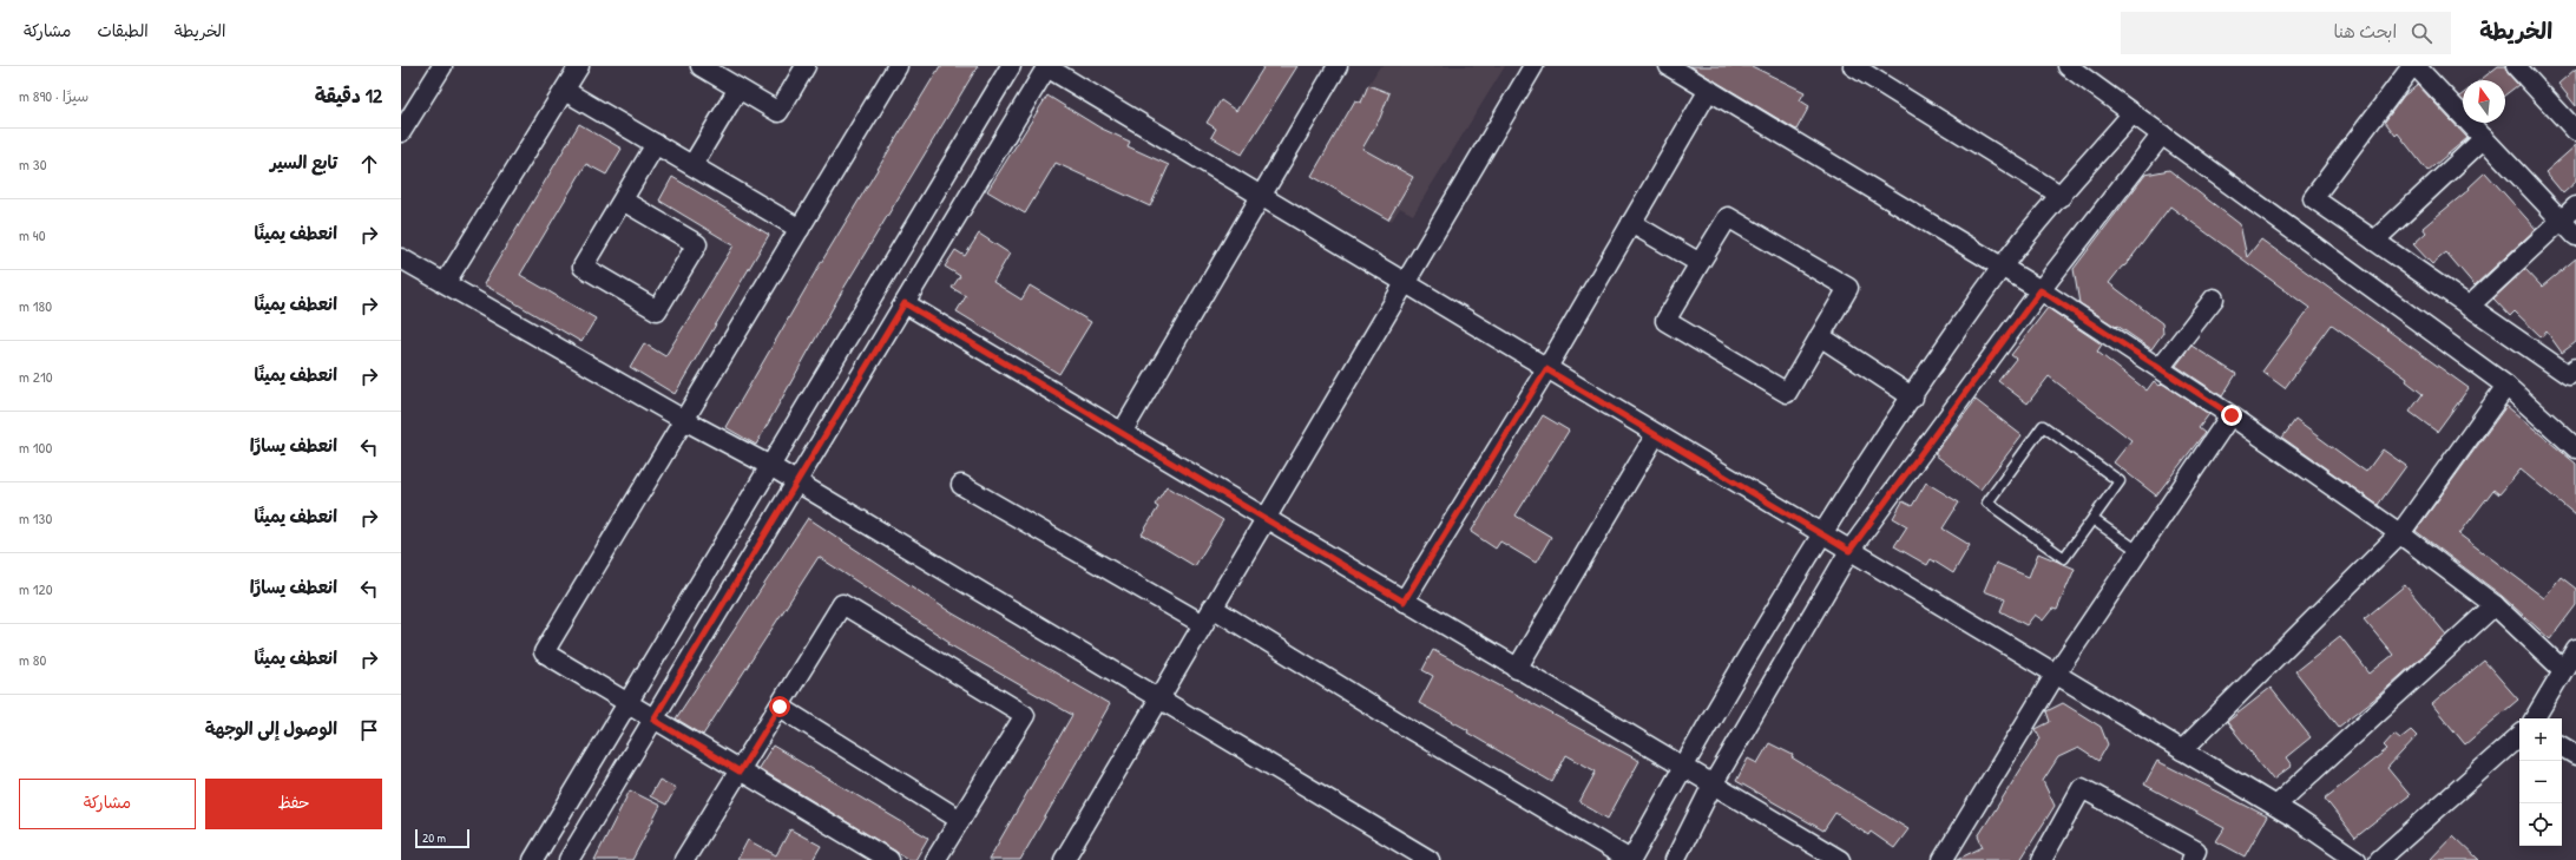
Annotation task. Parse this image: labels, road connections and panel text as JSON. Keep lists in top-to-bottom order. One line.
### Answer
{"scale_bar":"20 m","north":"top","page":{"header":"الخريطة","search":"ابحث هنا","nav":["الخريطة","الطبقات","مشاركة"],"heading":["12 دقيقة","سيرًا · 890 m"],"list":[["تابع السير","30 m"],["انعطف يمينًا","40 m"],["انعطف يمينًا","180 m"],["انعطف يمينًا","210 m"],["انعطف يسارًا","100 m"],["انعطف يمينًا","130 m"],["انعطف يسارًا","120 m"],["انعطف يمينًا","80 m"],"الوصول إلى الوجهة"],"map_buttons":["+","−"],"buttons":["حفظ","مشاركة"],"scale":"20 m"}}
